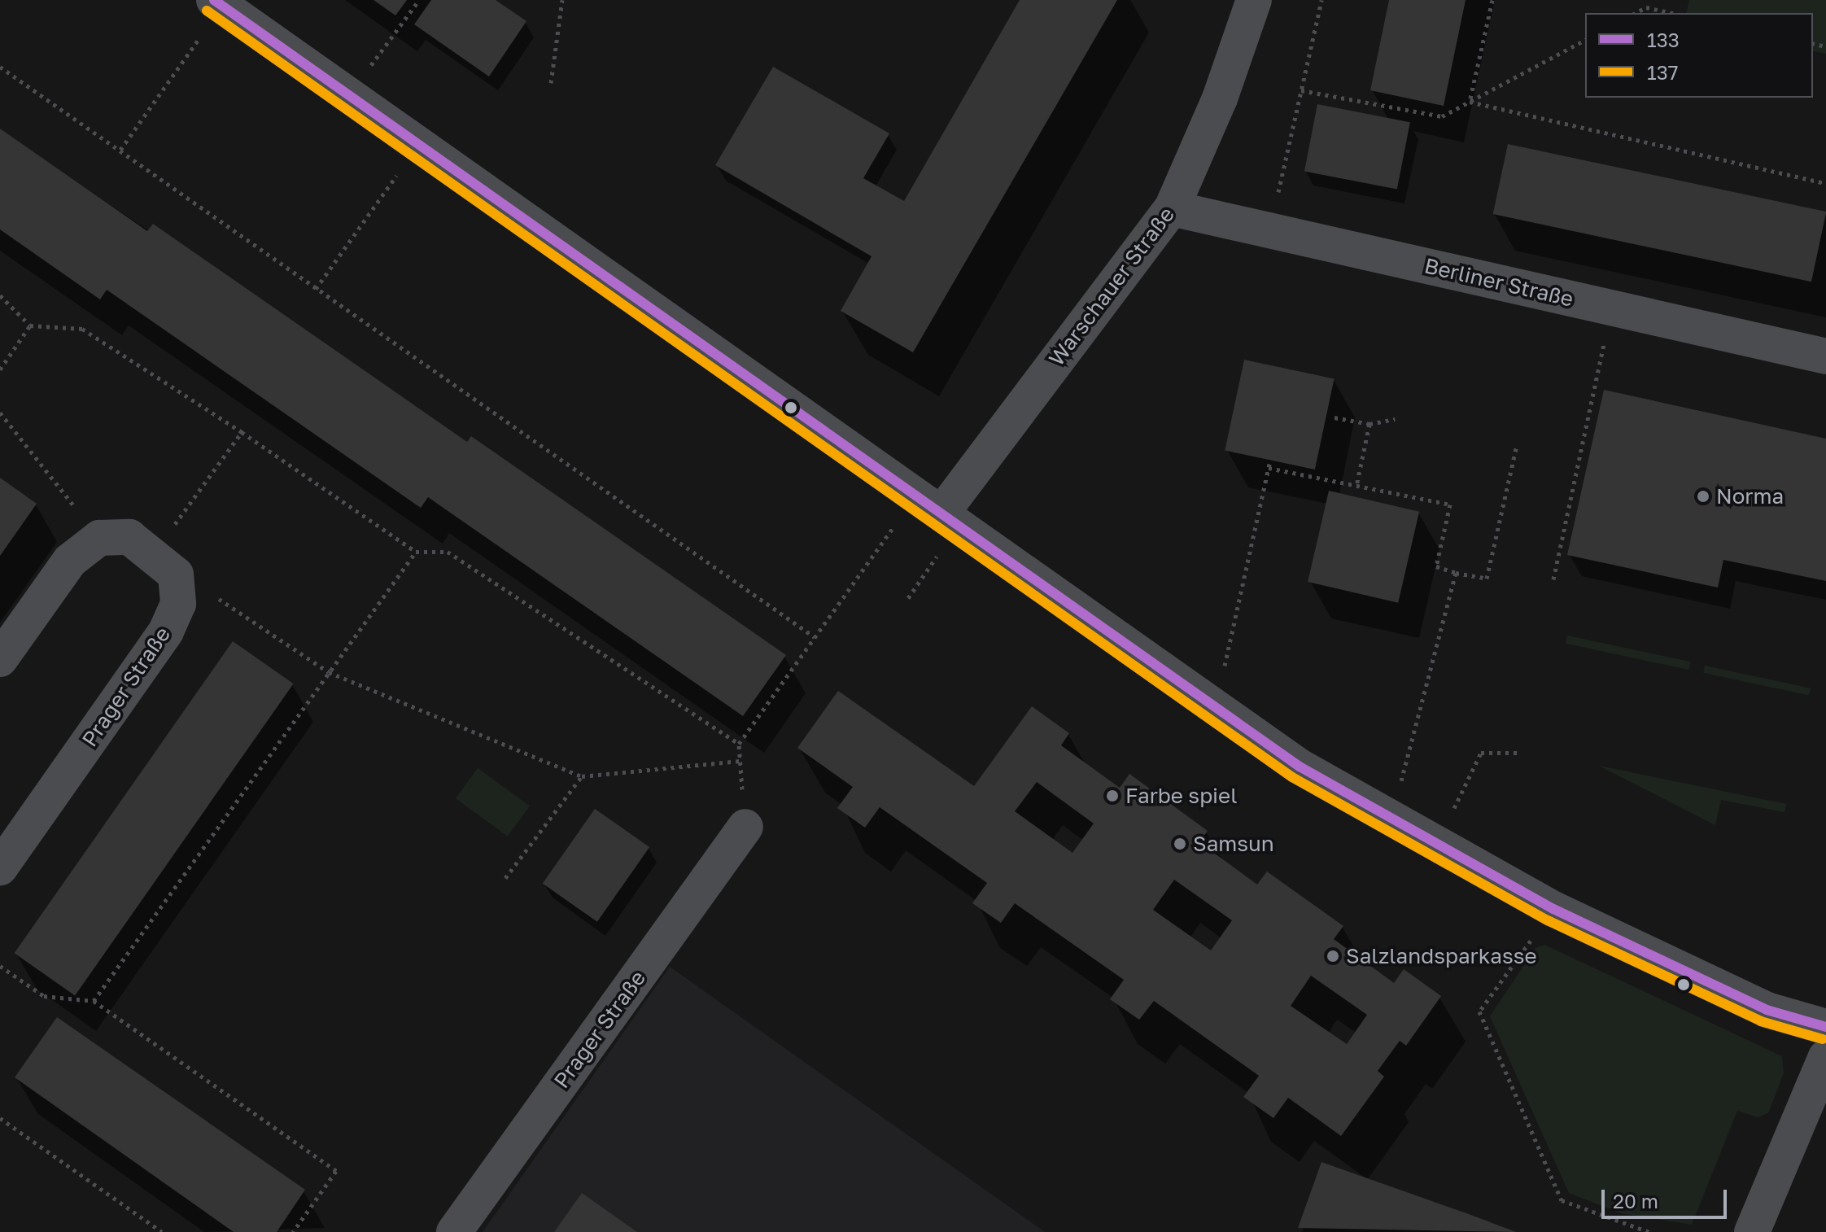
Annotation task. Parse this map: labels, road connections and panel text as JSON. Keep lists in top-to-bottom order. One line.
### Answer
{"streets":{"street":["Berliner Straße","Warschauer Straße","Prager Straße"]},"crossings":[["Berliner Straße","Warschauer Straße"]],"places":["Norma","Farbe spiel","Samsun","Salzlandsparkasse"],"lines":["transit line 133","transit line 137"],"legend":["133","137"],"scale_bar":"20 m"}
